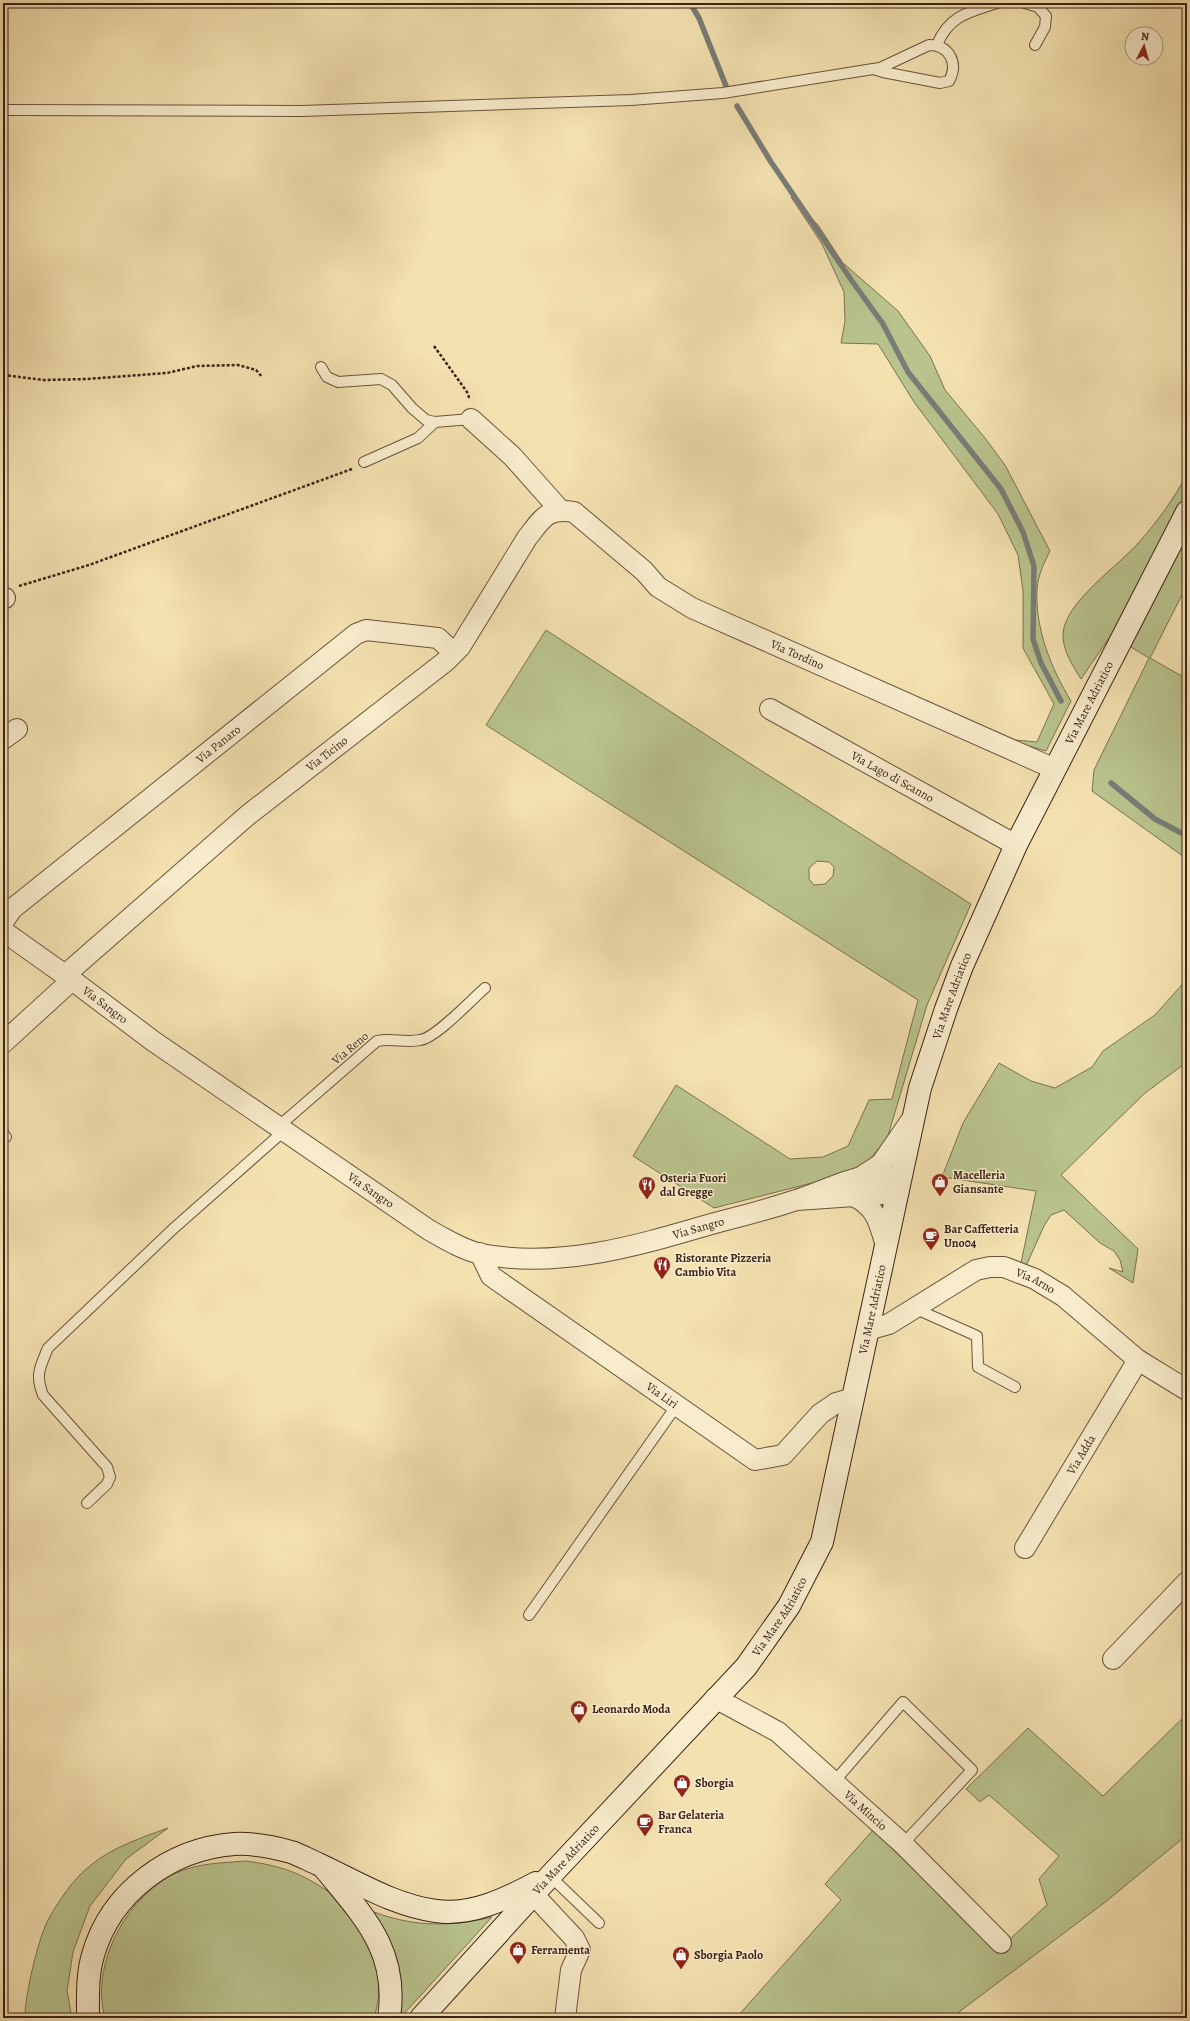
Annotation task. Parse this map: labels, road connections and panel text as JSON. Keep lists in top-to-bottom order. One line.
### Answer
{"streets":{"main road":["Via Mare Adriatico"],"street":["Via Tordino","Via Panaro","Via Ticino","Via Lago di Scanno","Via Sangro","Via Arno","Via Liri","Via Adda","Via Mincio"],"lane":["Via Reno"]},"crossings":[["Via Tordino","Via Mare Adriatico"],["Via Tordino","Via Ticino"],["Via Mare Adriatico","Via Lago di Scanno"],["Via Mare Adriatico","Via Sangro"],["Via Mare Adriatico","Via Arno"],["Via Mare Adriatico","Via Liri"],["Via Mare Adriatico","Via Mincio"],["Via Panaro","Via Ticino"],["Via Ticino","Via Sangro"],["Via Sangro","Via Reno"],["Via Sangro","Via Liri"],["Via Arno","Via Adda"]],"places":{"shop":["Macelleria Giansante","Leonardo Moda","Sborgia","Ferramenta","Sborgia Paolo"],"restaurant":["Osteria Fuori dal Gregge","Ristorante Pizzeria Cambio Vita"],"cafe":["Bar Caffetteria Uno04","Bar Gelateria Franca"]},"north":"top"}
